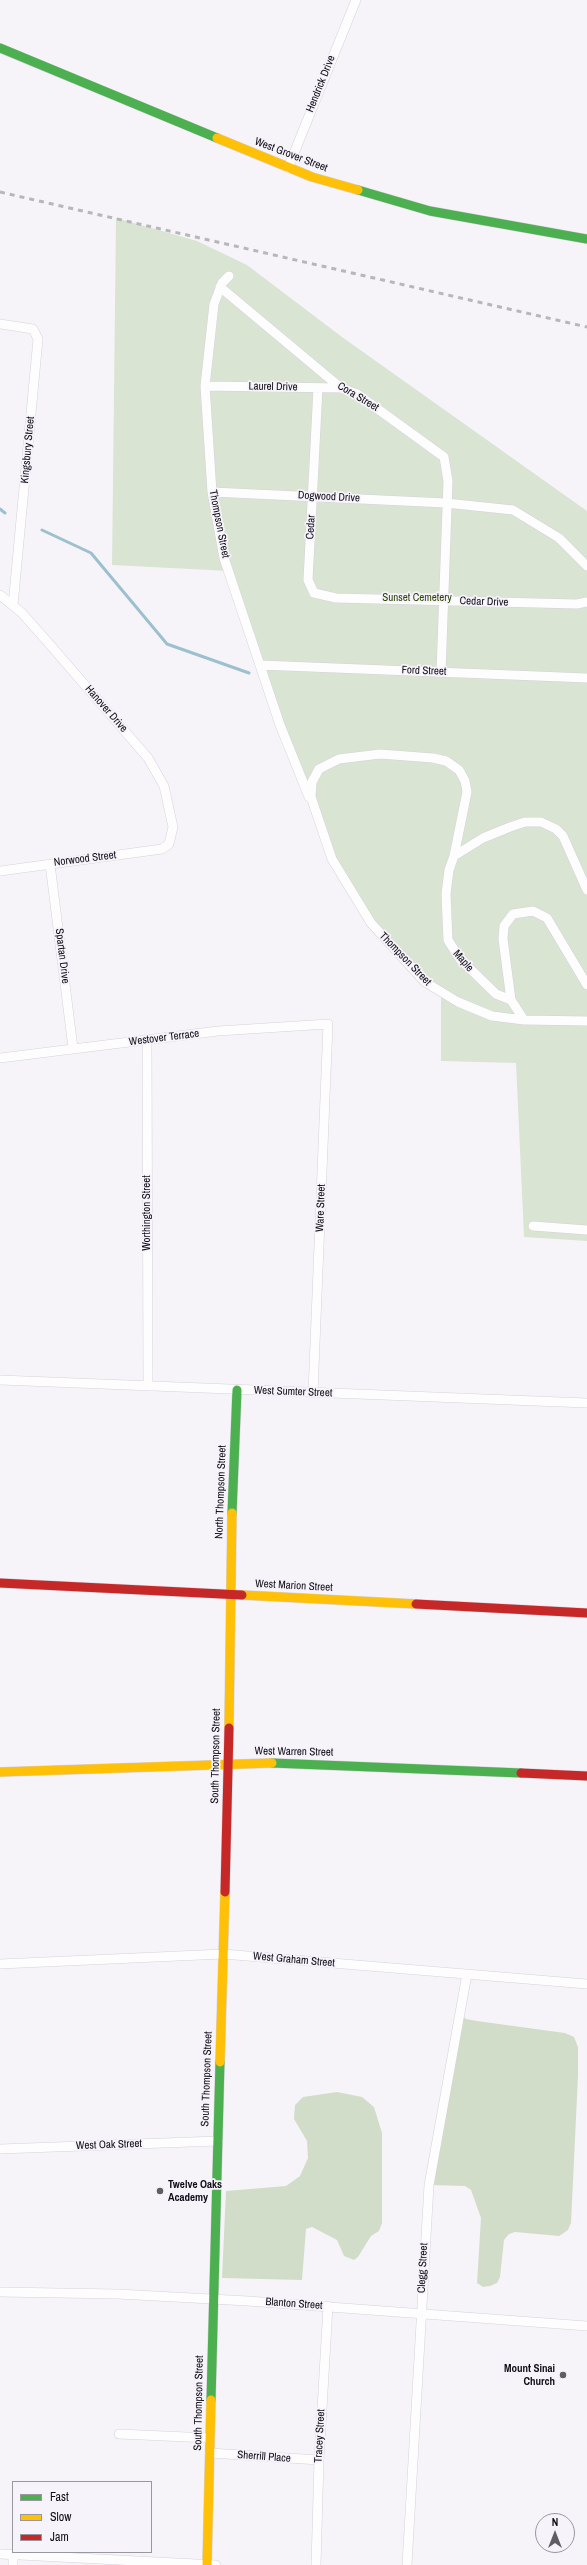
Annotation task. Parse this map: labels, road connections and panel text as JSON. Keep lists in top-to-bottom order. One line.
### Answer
{"streets":{"street":["Hendrick Drive","West Grover Street","Laurel Drive","Cora Street","Kingsbury Street","Dogwood Drive","Thompson Street","Cedar","Cedar Drive","Ford Street","Hanover Drive","Norwood Street","Spartan Drive","Maple","Westover Terrace","Ware Street","Worthington Street","West Sumter Street","North Thompson Street","West Marion Street","West Warren Street","South Thompson Street","West Graham Street","West Oak Street","Clegg Street","Blanton Street","Tracey Street","Sherrill Place"]},"crossings":[["Hendrick Drive","West Grover Street"],["Laurel Drive","Cora Street"],["Laurel Drive","Thompson Street"],["Laurel Drive","Cedar"],["Cora Street","Dogwood Drive"],["Cora Street","Thompson Street"],["Cora Street","Cedar Drive"],["Cora Street","Ford Street"],["Kingsbury Street","Hanover Drive"],["Dogwood Drive","Thompson Street"],["Dogwood Drive","Cedar"],["Thompson Street","Ford Street"],["Thompson Street","Maple"],["Cedar","Cedar Drive"],["Hanover Drive","Norwood Street"],["Norwood Street","Spartan Drive"],["Spartan Drive","Westover Terrace"],["Westover Terrace","Ware Street"],["Westover Terrace","Worthington Street"],["Ware Street","West Sumter Street"],["Worthington Street","West Sumter Street"],["West Sumter Street","North Thompson Street"],["North Thompson Street","West Marion Street"],["North Thompson Street","South Thompson Street"],["West Marion Street","South Thompson Street"],["West Warren Street","South Thompson Street"],["South Thompson Street","West Graham Street"],["South Thompson Street","West Oak Street"],["South Thompson Street","Blanton Street"],["South Thompson Street","Sherrill Place"],["West Graham Street","Clegg Street"],["Clegg Street","Blanton Street"],["Blanton Street","Tracey Street"],["Tracey Street","Sherrill Place"]],"parks":["Sunset Cemetery"],"places":["Twelve Oaks Academy","Mount Sinai Church"],"legend":["Fast","Slow","Jam"],"north":"top"}
